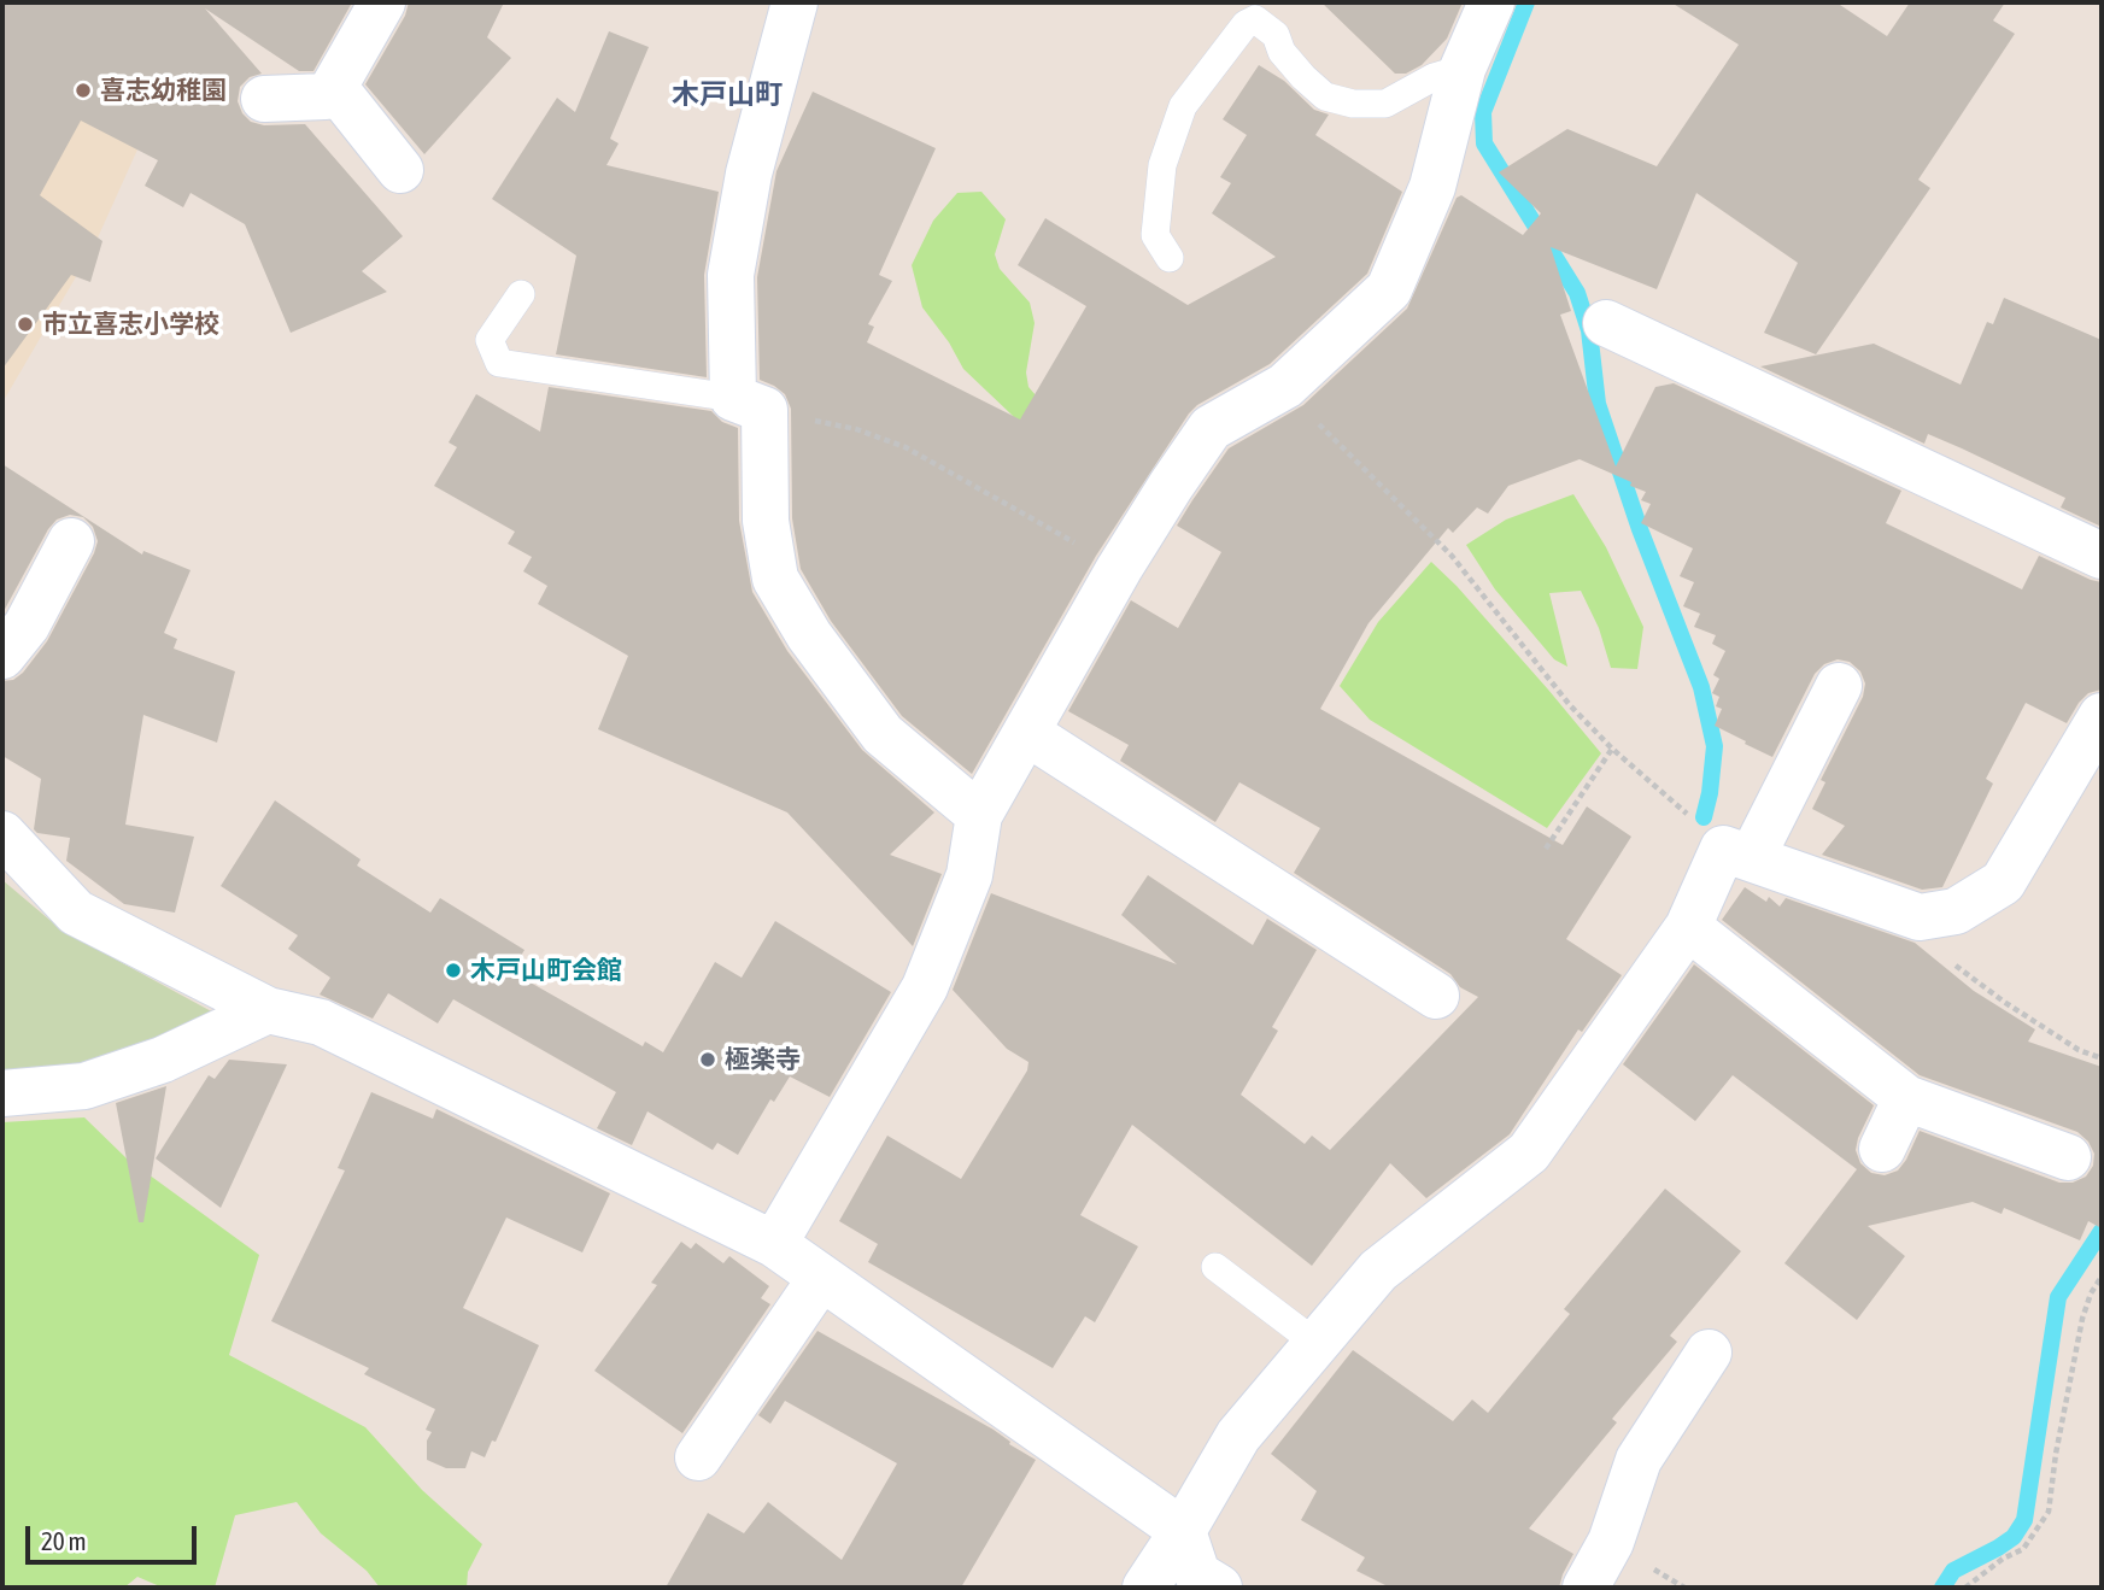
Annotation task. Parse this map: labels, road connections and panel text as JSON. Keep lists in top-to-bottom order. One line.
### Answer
{"districts":["木戸山町"],"places":["喜志幼稚園","市立喜志小学校","木戸山町会館","極楽寺"],"scale_bar":"20 m"}
